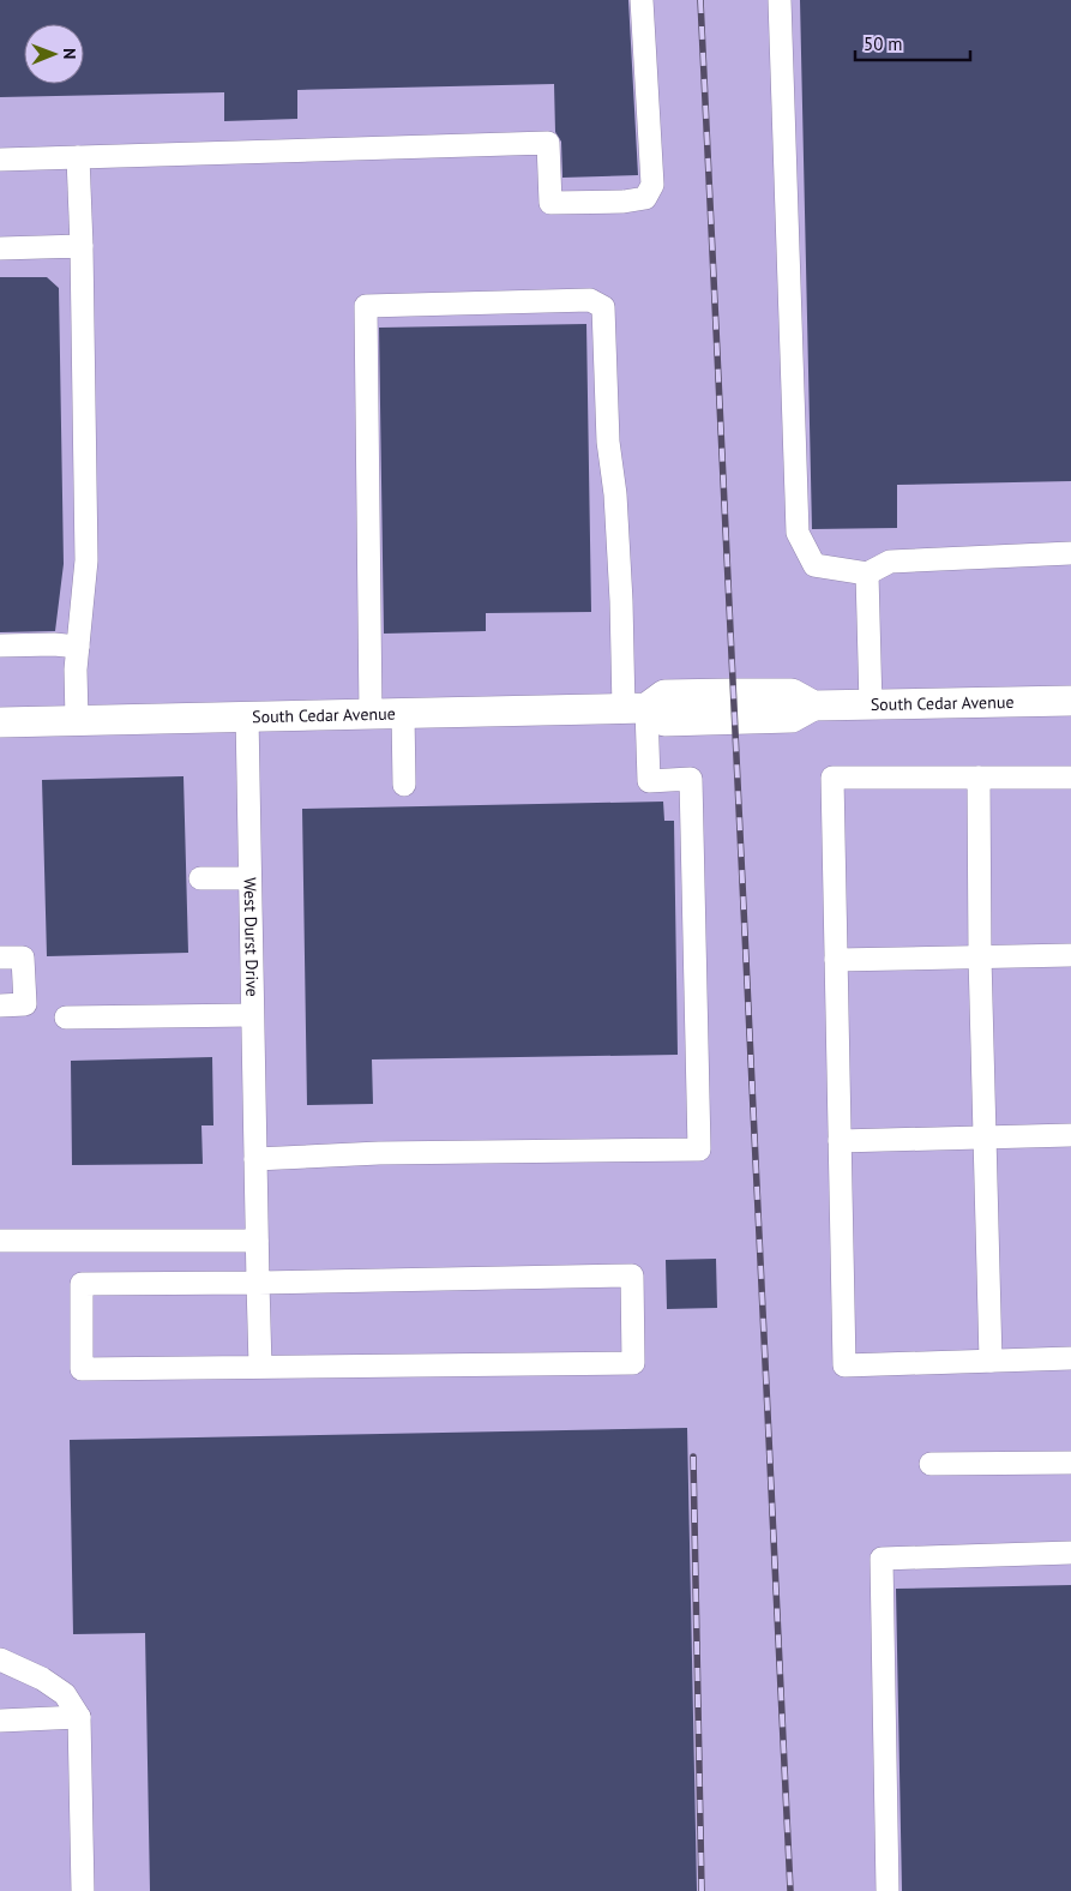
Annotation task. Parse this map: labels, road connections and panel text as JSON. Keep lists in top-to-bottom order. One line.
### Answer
{"streets":{"main road":["South Cedar Avenue"],"street":["West Durst Drive"]},"crossings":[["South Cedar Avenue","West Durst Drive"]],"scale_bar":"50 m","north":"right"}
